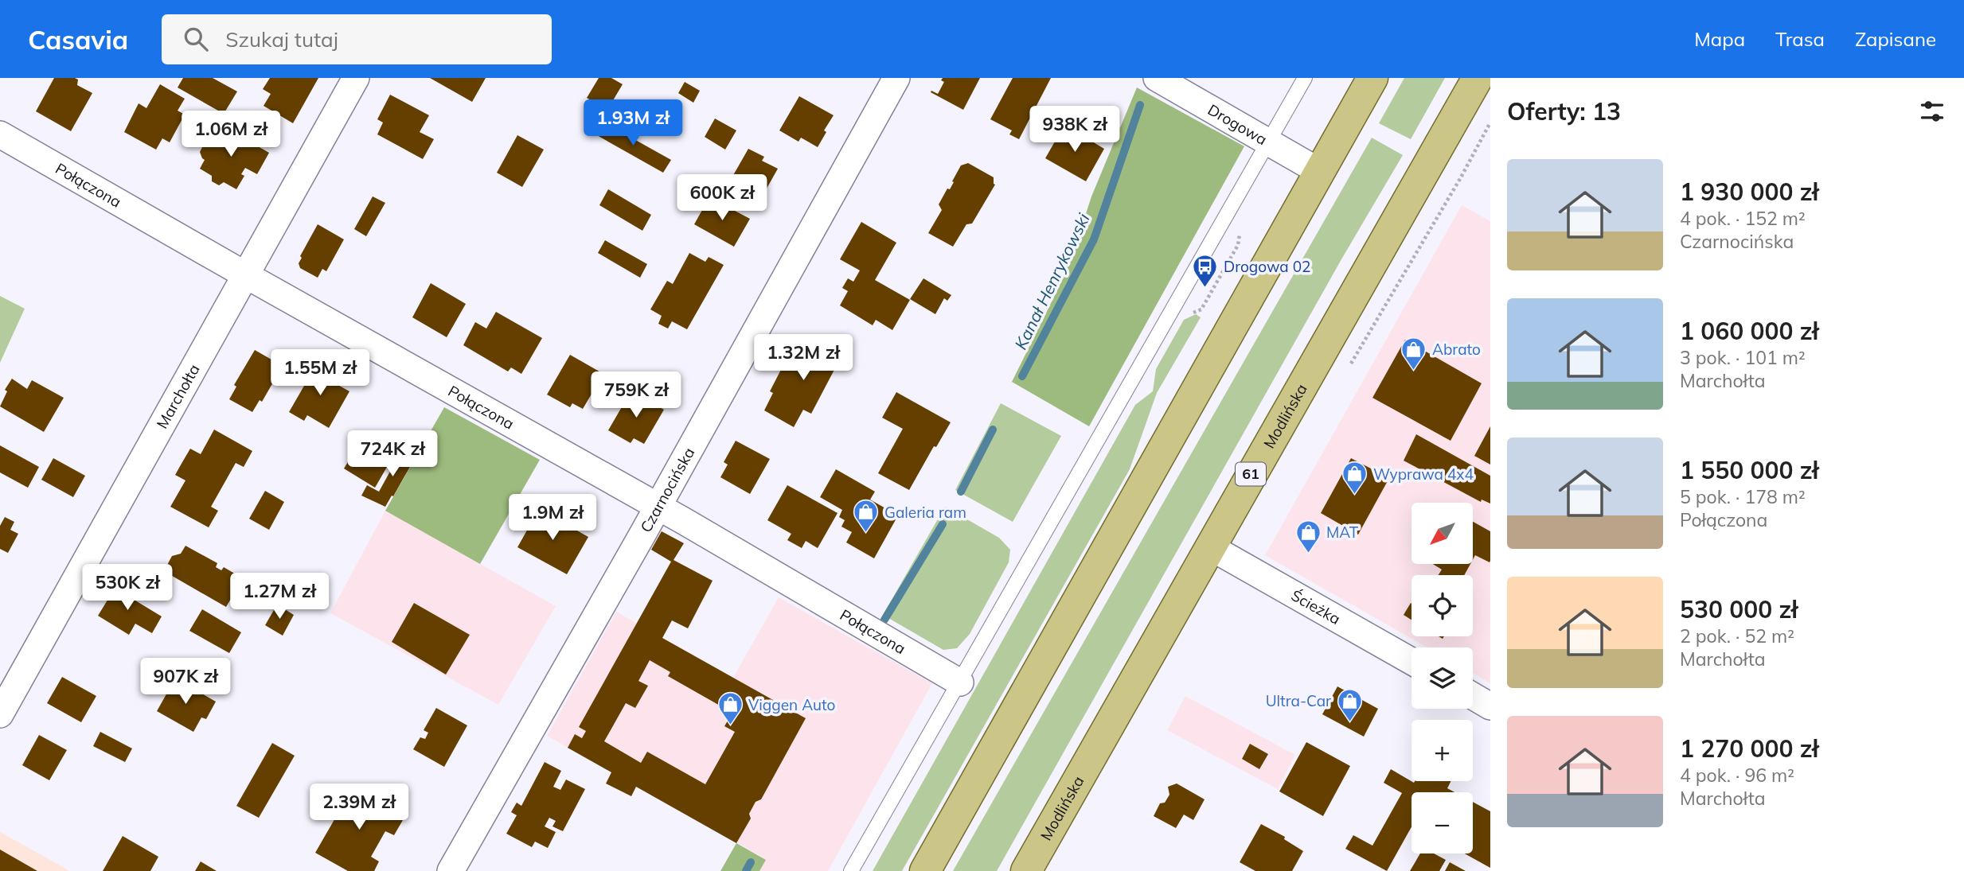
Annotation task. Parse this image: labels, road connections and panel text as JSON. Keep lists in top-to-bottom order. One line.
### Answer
{"streets":{"main road":["Modlińska","61"],"street":["Drogowa","Połączona","Marchołta","Czarnocińska","Ścieżka"]},"crossings":[["Połączona","Marchołta"],["Połączona","Czarnocińska"],["Modlińska","Ścieżka"]],"water":["Kanał Henrykowski"],"places":{"bus stop":["Drogowa 02"],"shop":["Abrato","Wyprawa 4x4","Galeria ram","MAT","Ultra-Car","Viggen Auto"]},"north":"bottom left","page":{"header":"Casavia","search":"Szukaj tutaj","nav":["Mapa","Trasa","Zapisane"],"heading":"Oferty: 13","price":["1.93M zł","938K zł","1.06M zł","600K zł","1.32M zł","1.55M zł","759K zł","724K zł","1.9M zł","530K zł","1.27M zł","907K zł","2.39M zł"],"list":[{"name":"1 930 000 zł","note":"4 pok. · 152 m² · Czarnocińska"},{"name":"1 060 000 zł","note":"3 pok. · 101 m² · Marchołta"},{"name":"1 550 000 zł","note":"5 pok. · 178 m² · Połączona"},{"name":"530 000 zł","note":"2 pok. · 52 m² · Marchołta"},{"name":"1 270 000 zł","note":"4 pok. · 96 m² · Marchołta"}],"map_buttons":["+","−"]}}
